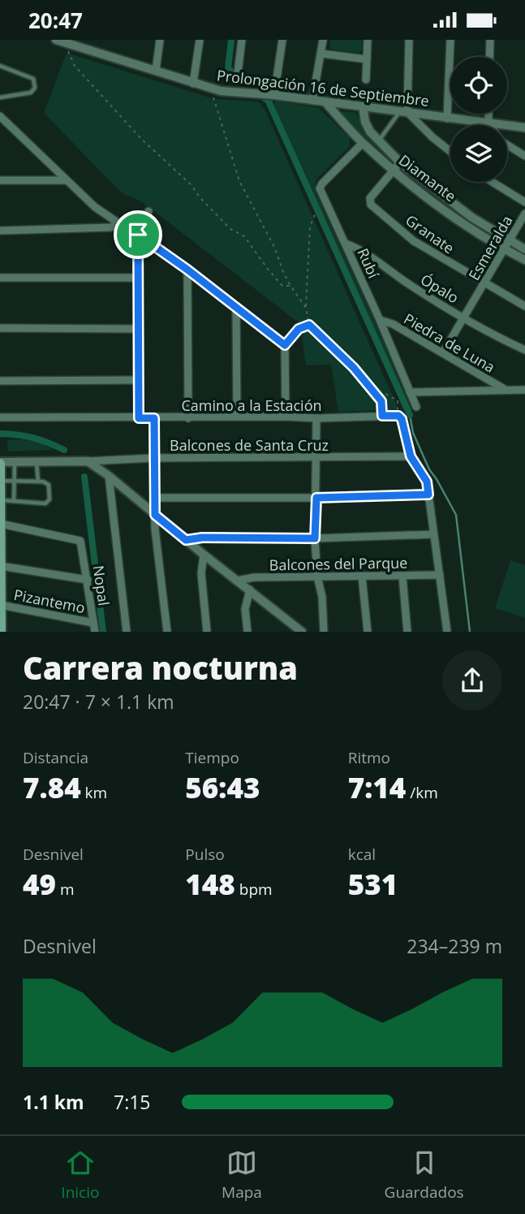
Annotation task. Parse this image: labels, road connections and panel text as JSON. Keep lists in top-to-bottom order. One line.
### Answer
{"streets":{"street":["Prolongación 16 de Septiembre","Diamante","Granate","Esmeralda","Rubí","Ópalo","Piedra de Luna","Camino a la Estación","Balcones de Santa Cruz","Balcones del Parque","Nopal","Pizantemo"]},"crossings":[["Prolongación 16 de Septiembre","Diamante"],["Diamante","Granate"],["Diamante","Esmeralda"],["Diamante","Rubí"],["Granate","Esmeralda"],["Esmeralda","Ópalo"],["Esmeralda","Piedra de Luna"],["Rubí","Ópalo"],["Rubí","Piedra de Luna"],["Nopal","Pizantemo"]],"page":{"status":"20:47","heading":["Carrera nocturna","20:47 · 7 × 1.1 km"],"stats":[["Distancia","7.84 km"],["Tiempo","56:43"],["Ritmo","7:14 /km"],["Desnivel","49 m"],["Pulso","148 bpm"],["kcal","531"]],"chart":["Desnivel","234–239 m"],"list":[{"name":"1.1 km","note":"7:15"}],"tabs":["Inicio","Mapa","Guardados"]}}
